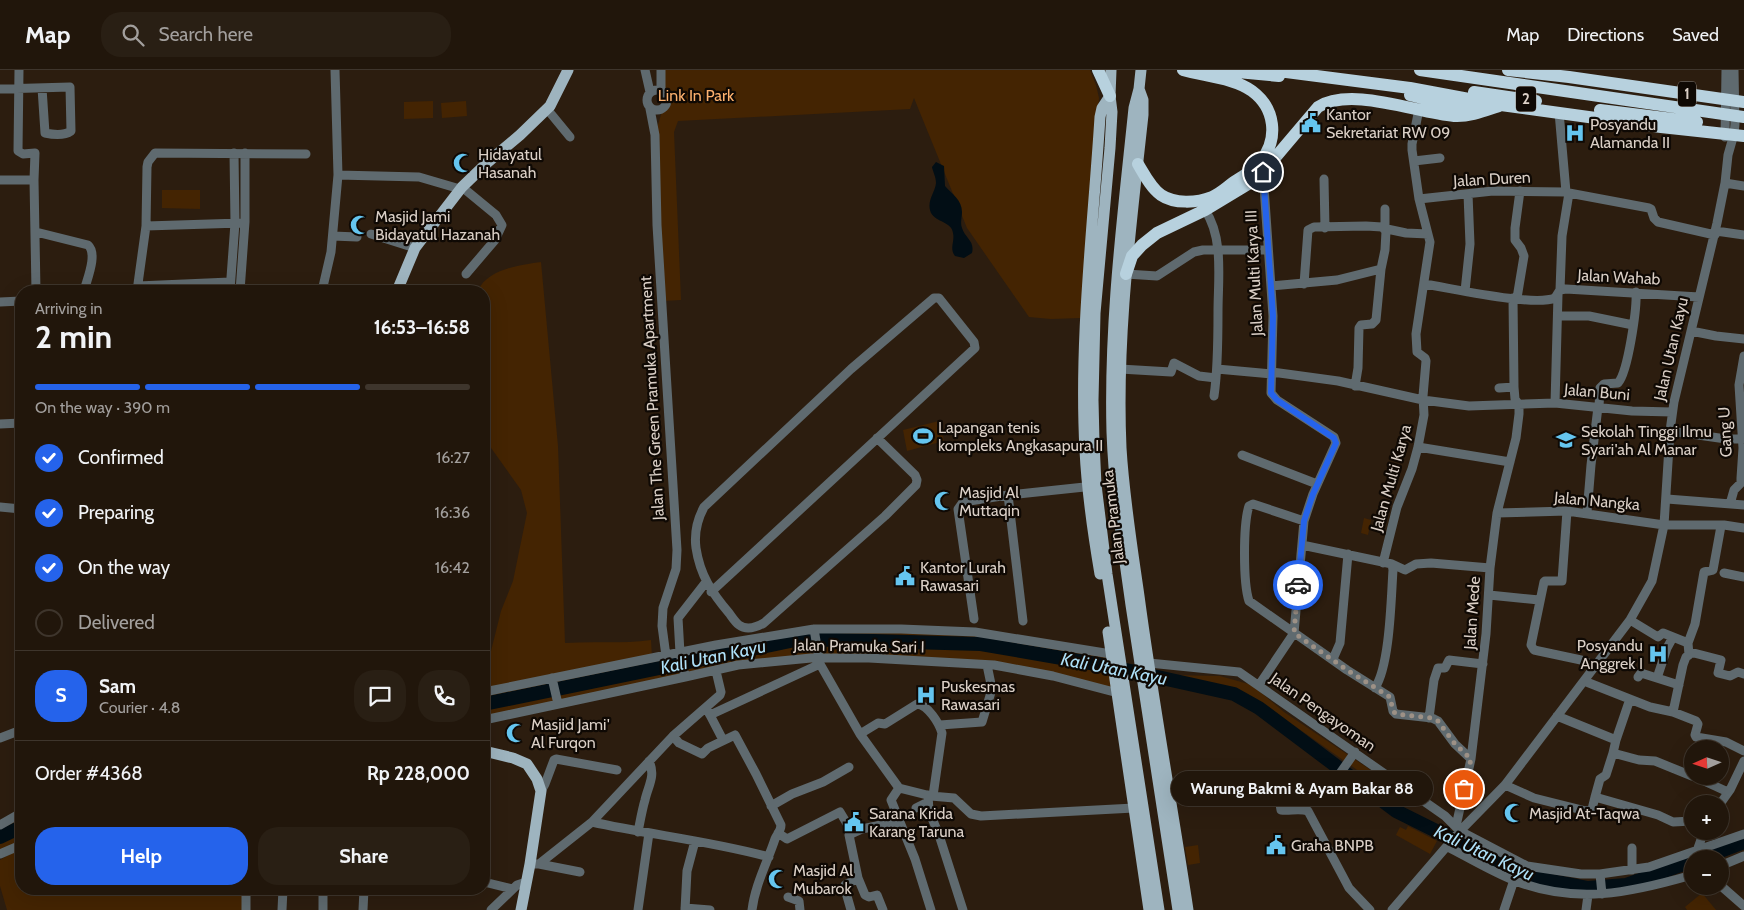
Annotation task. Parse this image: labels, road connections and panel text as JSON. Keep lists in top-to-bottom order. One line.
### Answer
{"streets":{"highway":["1","2"],"main road":["Jalan Pramuka"],"street":["Jalan Duren","Jalan Multi Karya III","Jalan Wahab","Jalan Utan Kayu","Jalan Buni","Jalan The Green Pramuka Apartment","Gang U","Jalan Multi Karya","Jalan Nangka","Jalan Mede","Jalan Pramuka Sari I","Jalan Pengayoman"]},"crossings":[["1","2"],["1","Jalan Utan Kayu"],["2","Jalan Utan Kayu"],["Jalan Duren","Jalan Utan Kayu"],["Jalan Duren","Jalan Multi Karya"],["Jalan Multi Karya III","Jalan Buni"],["Jalan Wahab","Jalan Utan Kayu"],["Jalan Wahab","Jalan Multi Karya"],["Jalan Utan Kayu","Jalan Buni"],["Jalan Utan Kayu","Jalan Nangka"],["Jalan Utan Kayu","Jalan Mede"],["Jalan Utan Kayu","Jalan Pengayoman"],["Jalan Buni","Jalan Multi Karya"],["Jalan Buni","Jalan Pramuka"],["Jalan Buni","Jalan Mede"],["Jalan The Green Pramuka Apartment","Jalan Pramuka Sari I"],["Jalan Nangka","Jalan Mede"],["Jalan Pramuka","Jalan Pramuka Sari I"],["Jalan Pramuka","Jalan Pengayoman"],["Jalan Mede","Jalan Pengayoman"]],"water":["Kali Utan Kayu"],"parks":["Link In Park"],"places":{"public building":["Kantor Sekretariat RW 09","Kantor Lurah Rawasari","Sarana Krida Karang Taruna","Graha BNPB"],"hospital":["Posyandu Alamanda II","Posyandu Anggrek I","Puskesmas Rawasari"],"mosque":["Hidayatul Hasanah","Masjid Jami Bidayatul Hazanah","Masjid Al Muttaqin","Masjid Jami' Al Furqon","Masjid At-Taqwa","Masjid Al Mubarok"],"sports":["Lapangan tenis kompleks Angkasapura II"],"school or university":["Sekolah Tinggi Ilmu Syari'ah Al Manar"],"other":["Warung Bakmi & Ayam Bakar 88"]},"north":"left","page":{"header":"Map","search":"Search here","nav":["Map","Directions","Saved"],"heading":["2 min","Arriving in","16:53–16:58"],"panel":["Sam","Courier · 4.8","Order #4368","Rp 228,000"],"bar":"On the way · 390 m","list":[["Confirmed","16:27"],["Preparing","16:36"],["On the way","16:42"],"Delivered"],"round":"S","map_buttons":["+","−"],"bubble":"Warung Bakmi & Ayam Bakar 88","buttons":["Help","Share"]}}
